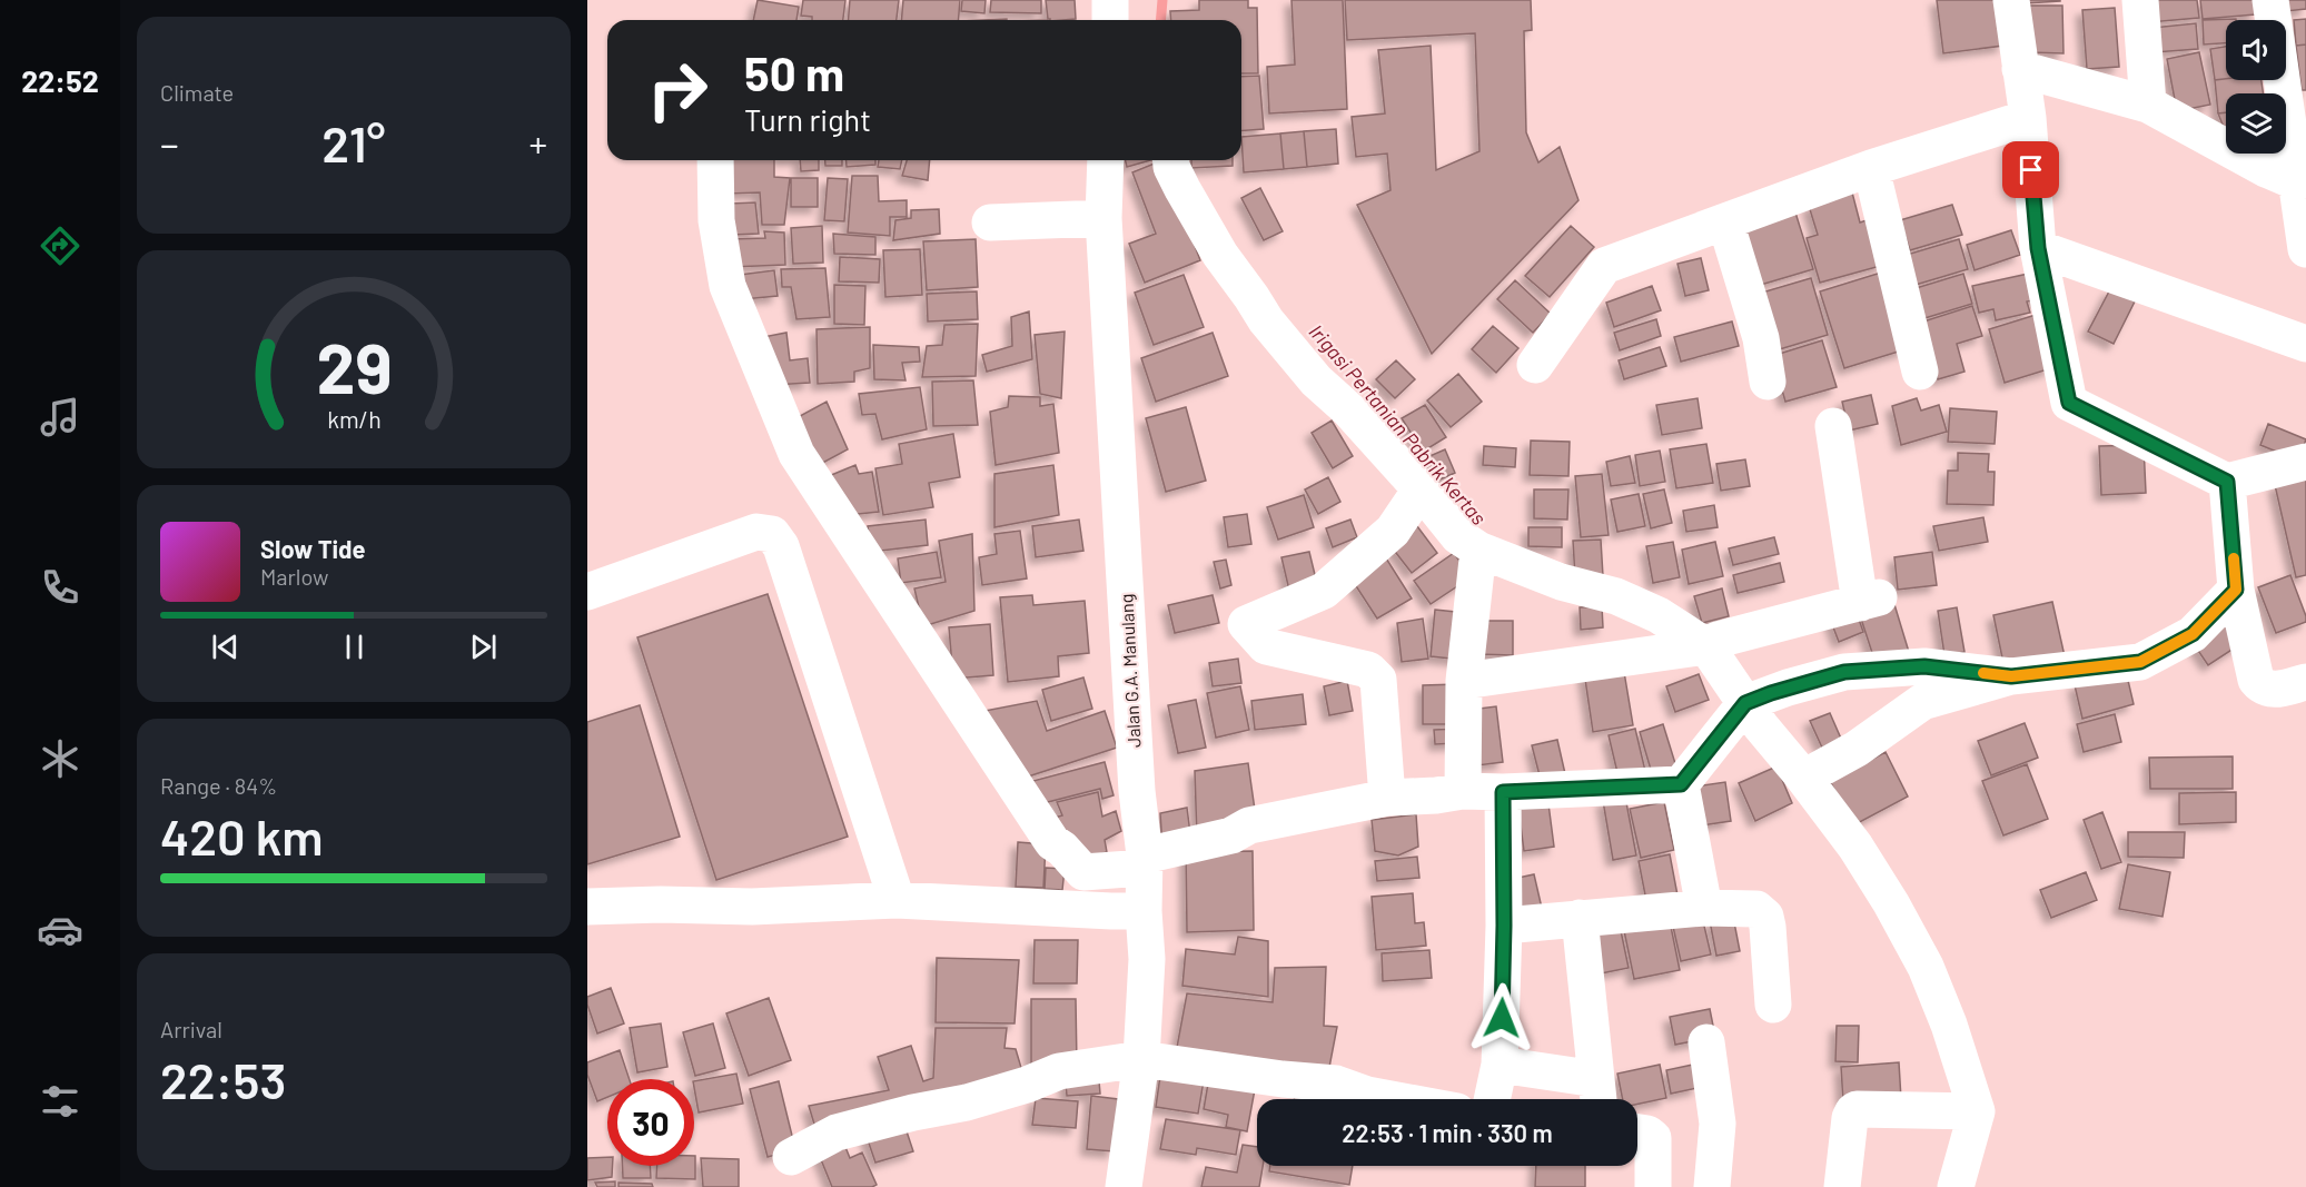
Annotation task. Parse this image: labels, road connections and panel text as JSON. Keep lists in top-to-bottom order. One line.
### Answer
{"streets":{"street":["Jalan G.A. Manulang"]},"water":["Irigasi Pertanian Pabrik Kertas"],"page":{"tabs":"22:52","tile":["Climate",["Range · 84%","420 km"],["Arrival","22:53"]],"turn":["50 m","Turn right"],"heat":["−","21°","+"],"song":["Slow Tide","Marlow"],"limit":"30","trip":"22:53 · 1 min · 330 m","gauge":["29","km/h"]}}
